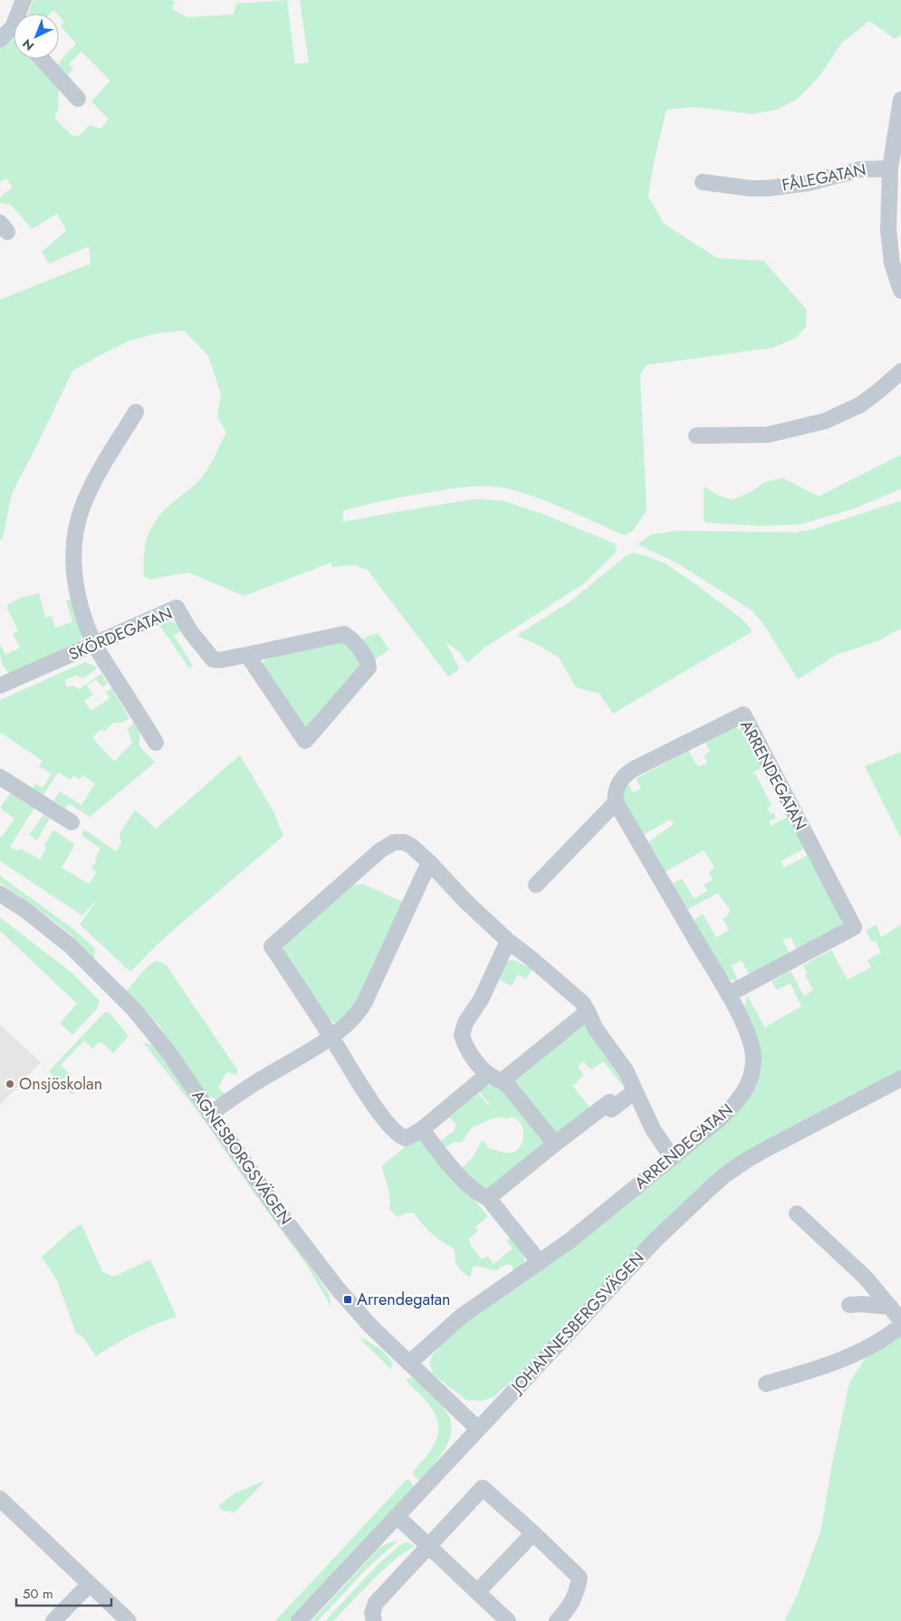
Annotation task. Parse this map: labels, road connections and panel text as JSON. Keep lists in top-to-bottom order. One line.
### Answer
{"streets":{"street":["FÅLEGATAN","SKÖRDEGATAN","ARRENDEGATAN","AGNESBORGSVÄGEN","JOHANNESBERGSVÄGEN"]},"crossings":[["ARRENDEGATAN","AGNESBORGSVÄGEN"],["AGNESBORGSVÄGEN","JOHANNESBERGSVÄGEN"]],"places":{"other":["Onsjöskolan"],"transit":["Arrendegatan"]},"scale_bar":"50 m","north":"bottom left"}
